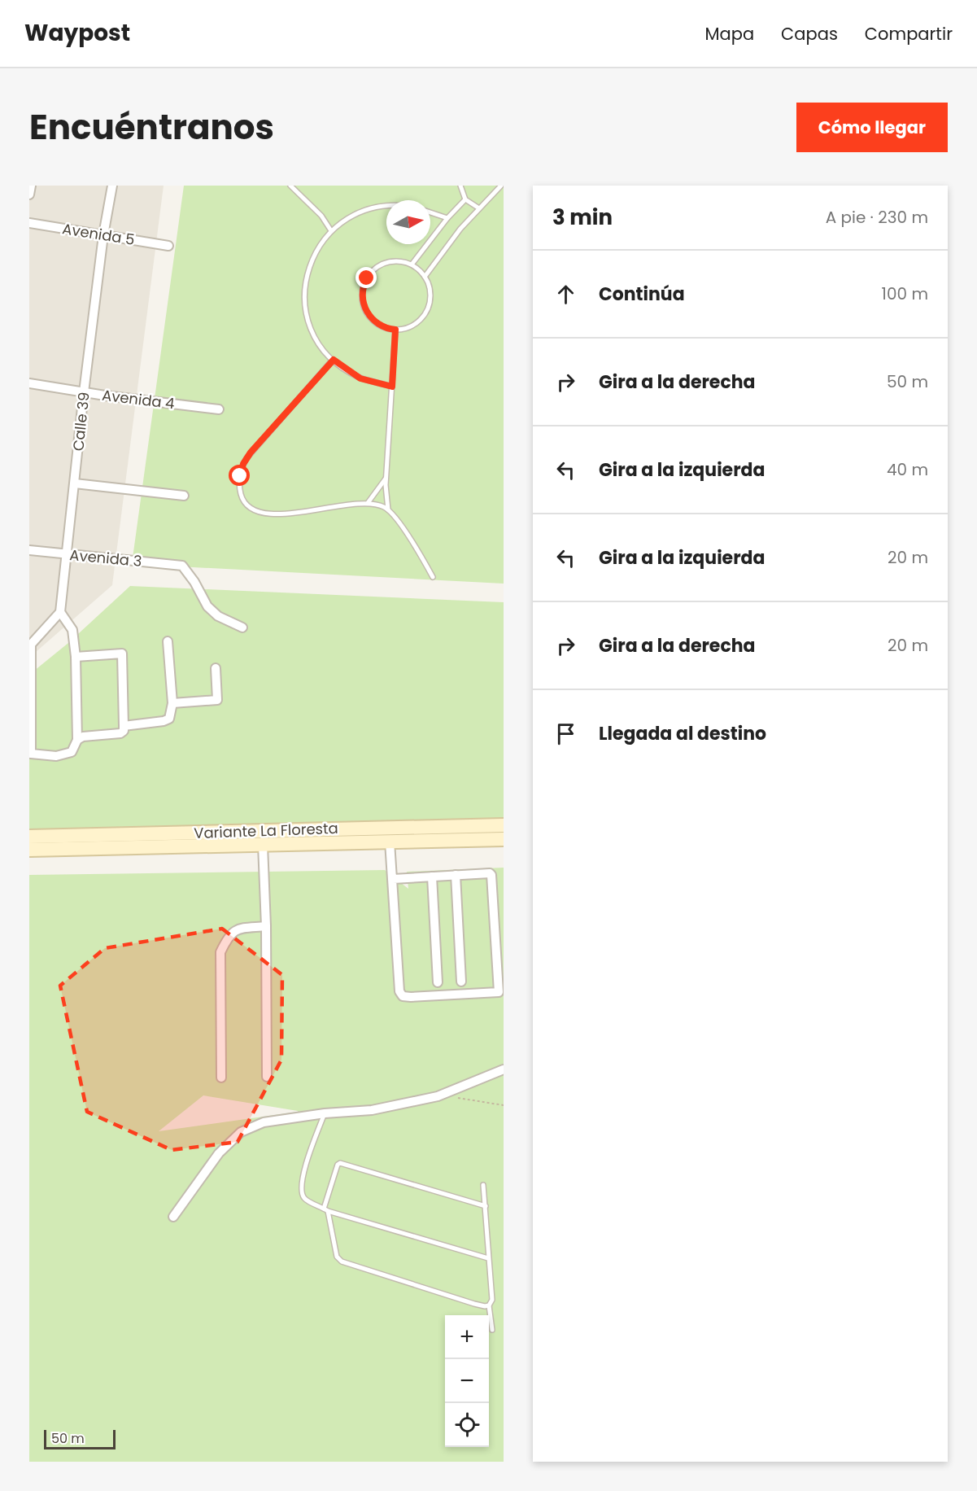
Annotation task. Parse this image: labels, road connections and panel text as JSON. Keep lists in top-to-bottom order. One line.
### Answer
{"streets":{"main road":["Variante La Floresta"],"street":["Avenida 5","Avenida 4","Calle 39","Avenida 3"]},"crossings":[["Avenida 5","Calle 39"],["Avenida 4","Calle 39"],["Calle 39","Avenida 3"]],"scale_bar":"50 m","north":"right","page":{"header":"Waypost","nav":["Mapa","Capas","Compartir"],"title":"Encuéntranos","buttons":"Cómo llegar","heading":["3 min","A pie · 230 m"],"list":[["Continúa","100 m"],["Gira a la derecha","50 m"],["Gira a la izquierda","40 m"],["Gira a la izquierda","20 m"],["Gira a la derecha","20 m"],"Llegada al destino"],"map_buttons":["+","−"],"scale":"50 m"}}
